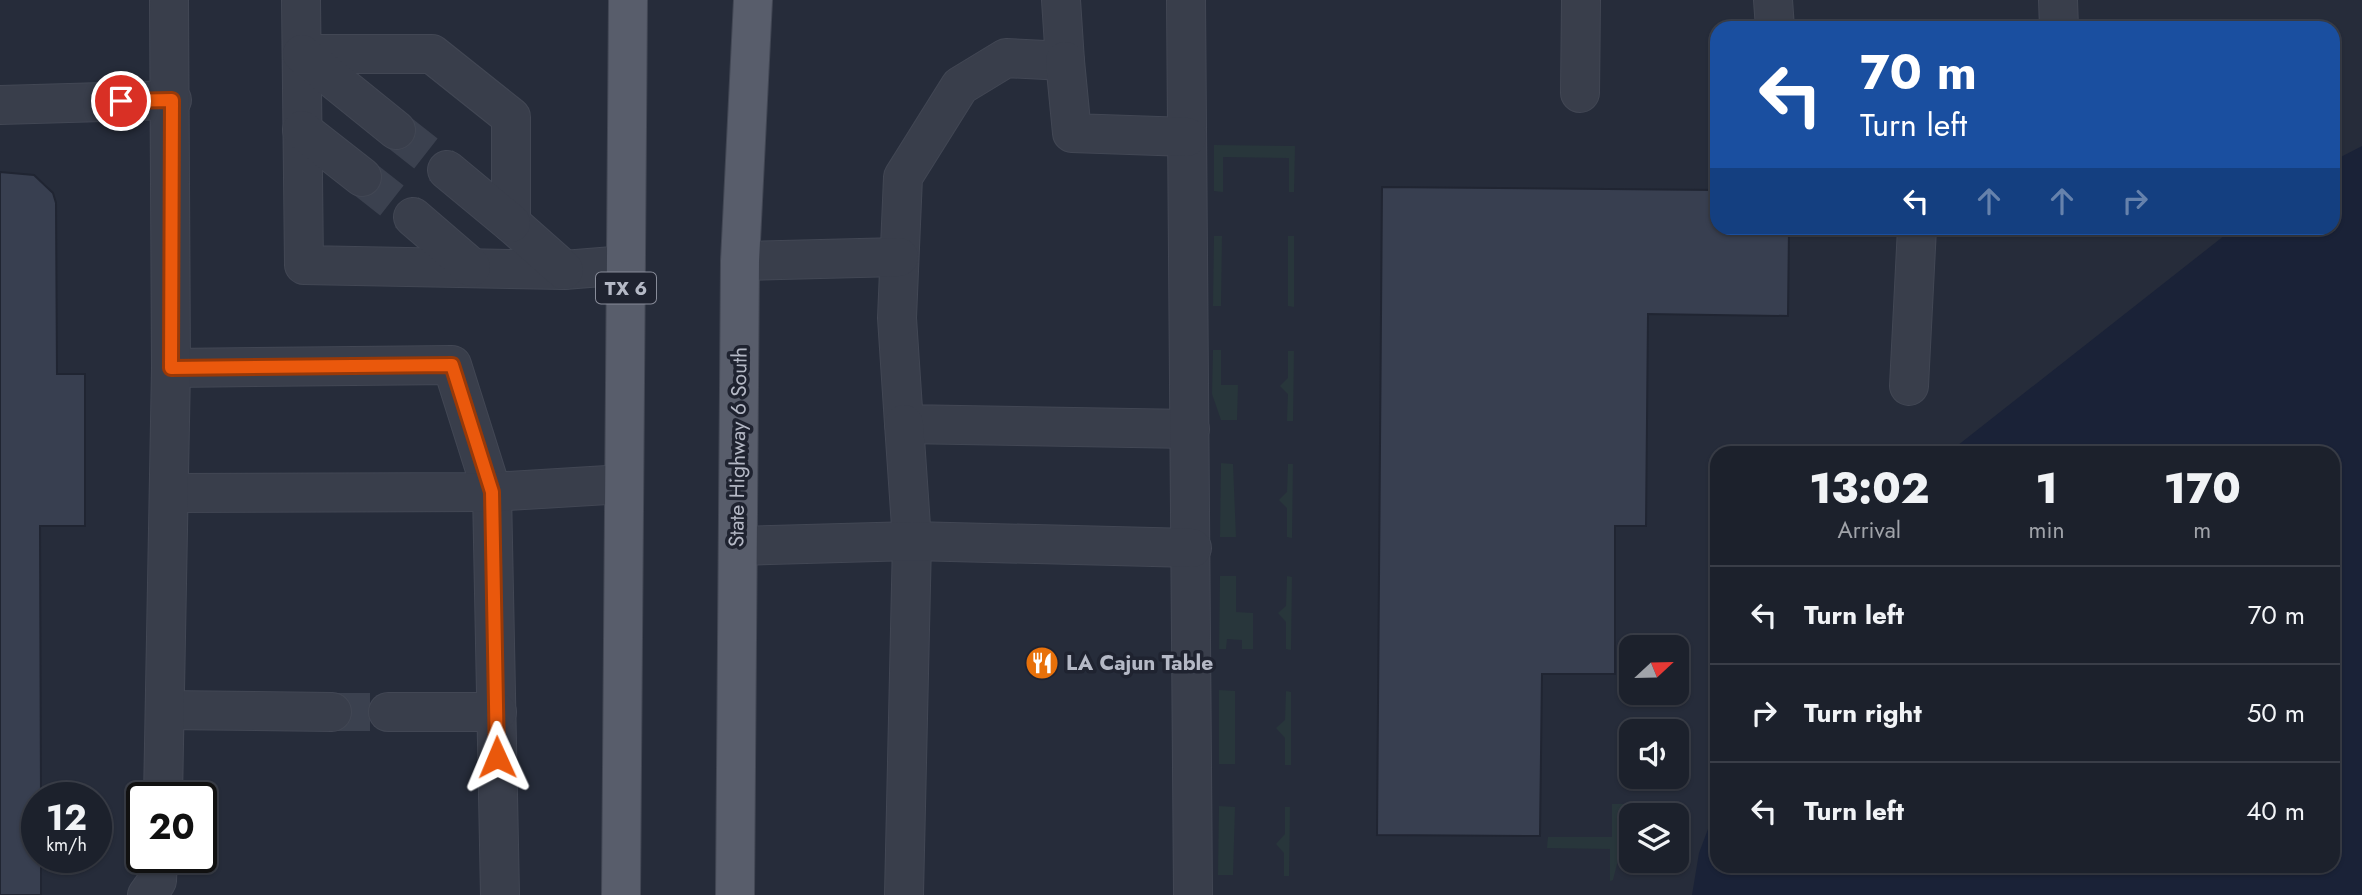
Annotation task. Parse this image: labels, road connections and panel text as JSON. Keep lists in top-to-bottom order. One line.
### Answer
{"streets":{"main road":["TX 6","State Highway 6 South"]},"places":{"restaurant":["LA Cajun Table"]},"north":"right","page":{"turn":["70 m","Turn left"],"eta":["13:02","Arrival","1","min","170","m"],"list":[{"name":"Turn left","value":"70 m"},{"name":"Turn right","value":"50 m"},{"name":"Turn left","value":"40 m"}],"speed":"12 km/h","limit":"20"}}
